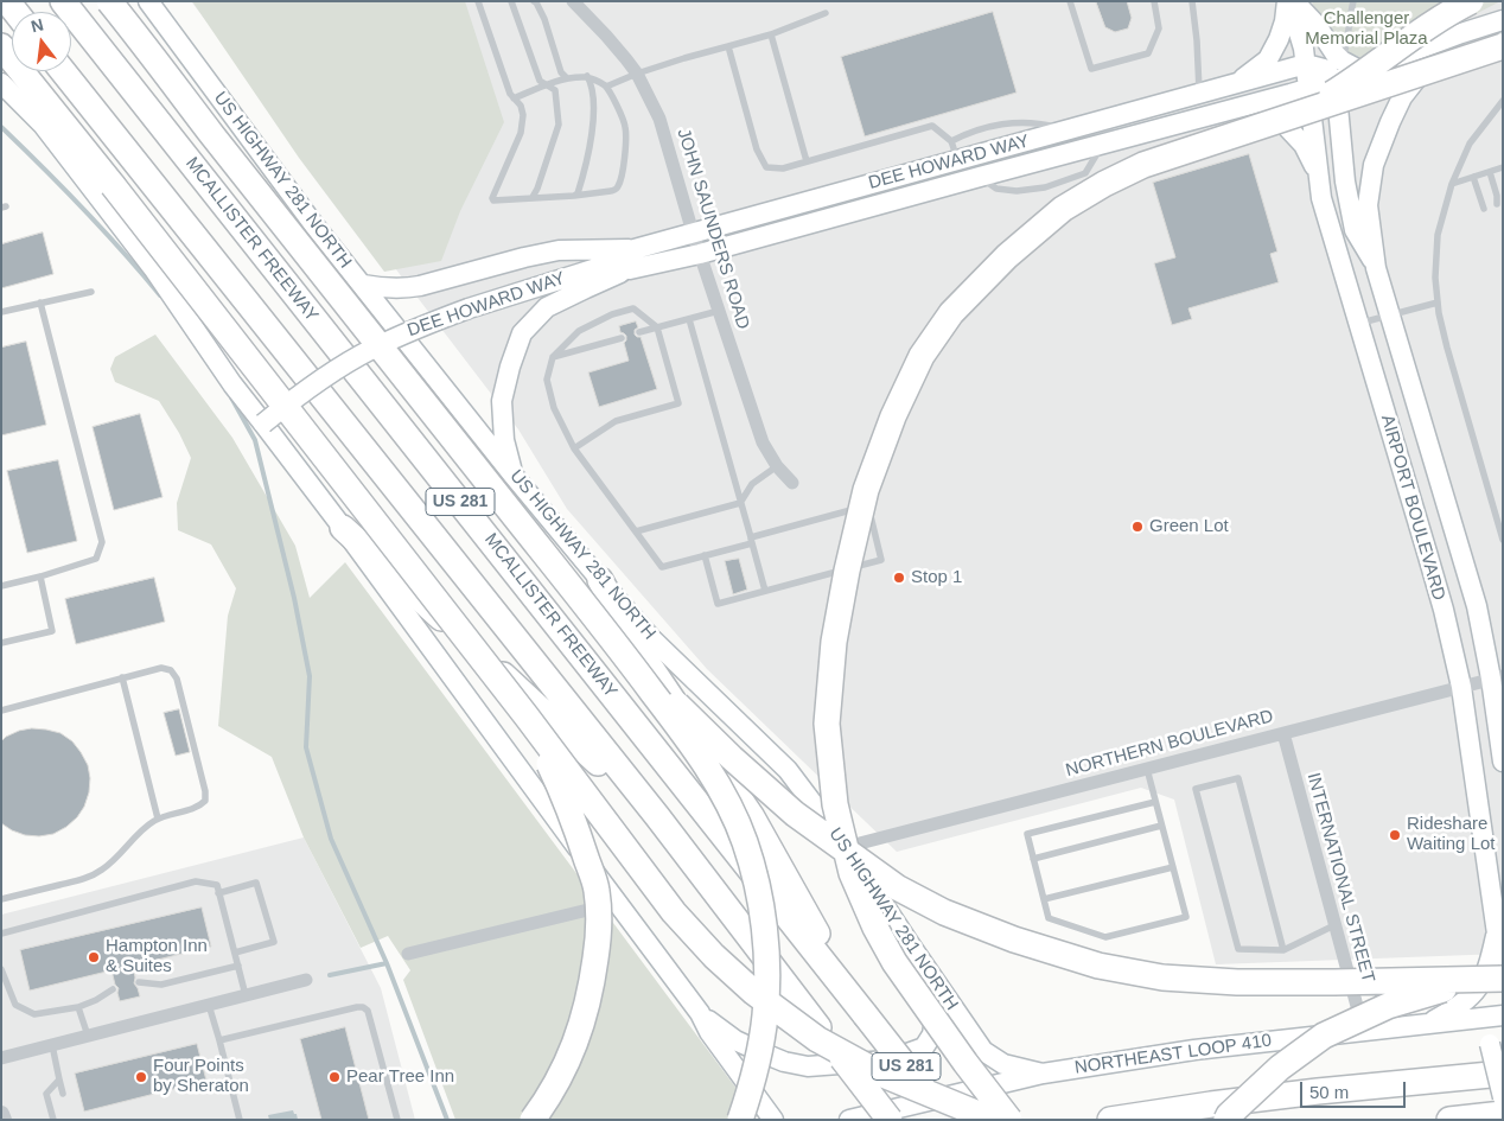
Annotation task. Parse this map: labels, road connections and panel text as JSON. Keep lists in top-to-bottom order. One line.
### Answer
{"streets":{"highway":["MCALLISTER FREEWAY","US 281"],"main road":["DEE HOWARD WAY","US HIGHWAY 281 NORTH","AIRPORT BOULEVARD","NORTHEAST LOOP 410"],"street":["JOHN SAUNDERS ROAD","NORTHERN BOULEVARD","INTERNATIONAL STREET"]},"crossings":[["DEE HOWARD WAY","JOHN SAUNDERS ROAD"],["DEE HOWARD WAY","AIRPORT BOULEVARD"],["US HIGHWAY 281 NORTH","NORTHERN BOULEVARD"],["US HIGHWAY 281 NORTH","NORTHEAST LOOP 410"],["AIRPORT BOULEVARD","NORTHERN BOULEVARD"],["NORTHERN BOULEVARD","INTERNATIONAL STREET"],["INTERNATIONAL STREET","NORTHEAST LOOP 410"]],"parks":["Challenger Memorial Plaza"],"places":["Green Lot","Stop 1","Rideshare Waiting Lot","Hampton Inn & Suites","Four Points by Sheraton","Pear Tree Inn"],"scale_bar":"50 m","north":"top"}
